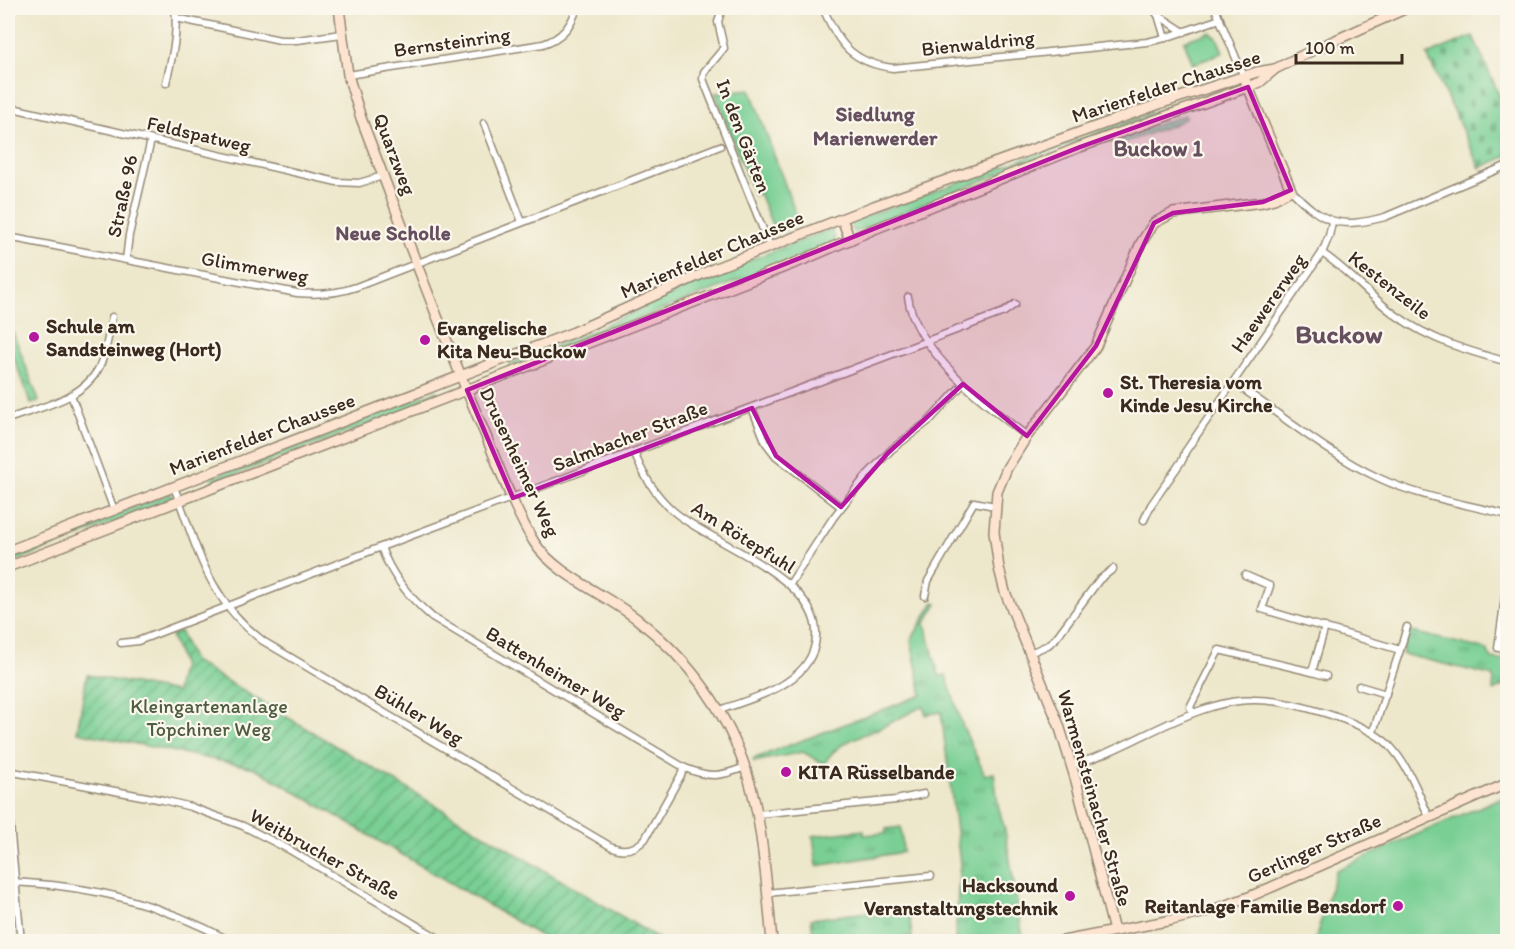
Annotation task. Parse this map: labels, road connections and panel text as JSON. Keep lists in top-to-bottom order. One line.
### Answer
{"streets":{"main road":["Marienfelder Chaussee","Quarzweg","Drusenheimer Weg","Warmensteinacher Straße","Gerlinger Straße"],"street":["Bernsteinring","Bienwaldring","Feldspatweg","In den Gärten","Straße 96","Glimmerweg","Kestenzeile","Haewererweg","Salmbacher Straße","Am Rötepfuhl","Battenheimer Weg","Bühler Weg","Weitbrucher Straße"]},"crossings":[["Bernsteinring","Quarzweg"],["Marienfelder Chaussee","In den Gärten"],["Marienfelder Chaussee","Quarzweg"],["Marienfelder Chaussee","Drusenheimer Weg"],["Marienfelder Chaussee","Bühler Weg"],["Feldspatweg","Quarzweg"],["Feldspatweg","Straße 96"],["Quarzweg","Glimmerweg"],["Quarzweg","Drusenheimer Weg"],["Straße 96","Glimmerweg"],["Kestenzeile","Haewererweg"],["Salmbacher Straße","Drusenheimer Weg"],["Salmbacher Straße","Am Rötepfuhl"],["Salmbacher Straße","Battenheimer Weg"],["Salmbacher Straße","Bühler Weg"],["Drusenheimer Weg","Am Rötepfuhl"],["Drusenheimer Weg","Battenheimer Weg"],["Battenheimer Weg","Bühler Weg"],["Warmensteinacher Straße","Gerlinger Straße"]],"districts":["Siedlung Marienwerder","Buckow 1","Neue Scholle","Buckow"],"parks":["Kleingartenanlage Töpchiner Weg"],"places":["Schule am Sandsteinweg (Hort)","Evangelische Kita Neu-Buckow","St. Theresia vom Kinde Jesu Kirche","KITA Rüsselbande","Hacksound Veranstaltungstechnik","Reitanlage Familie Bensdorf"],"scale_bar":"100 m"}
